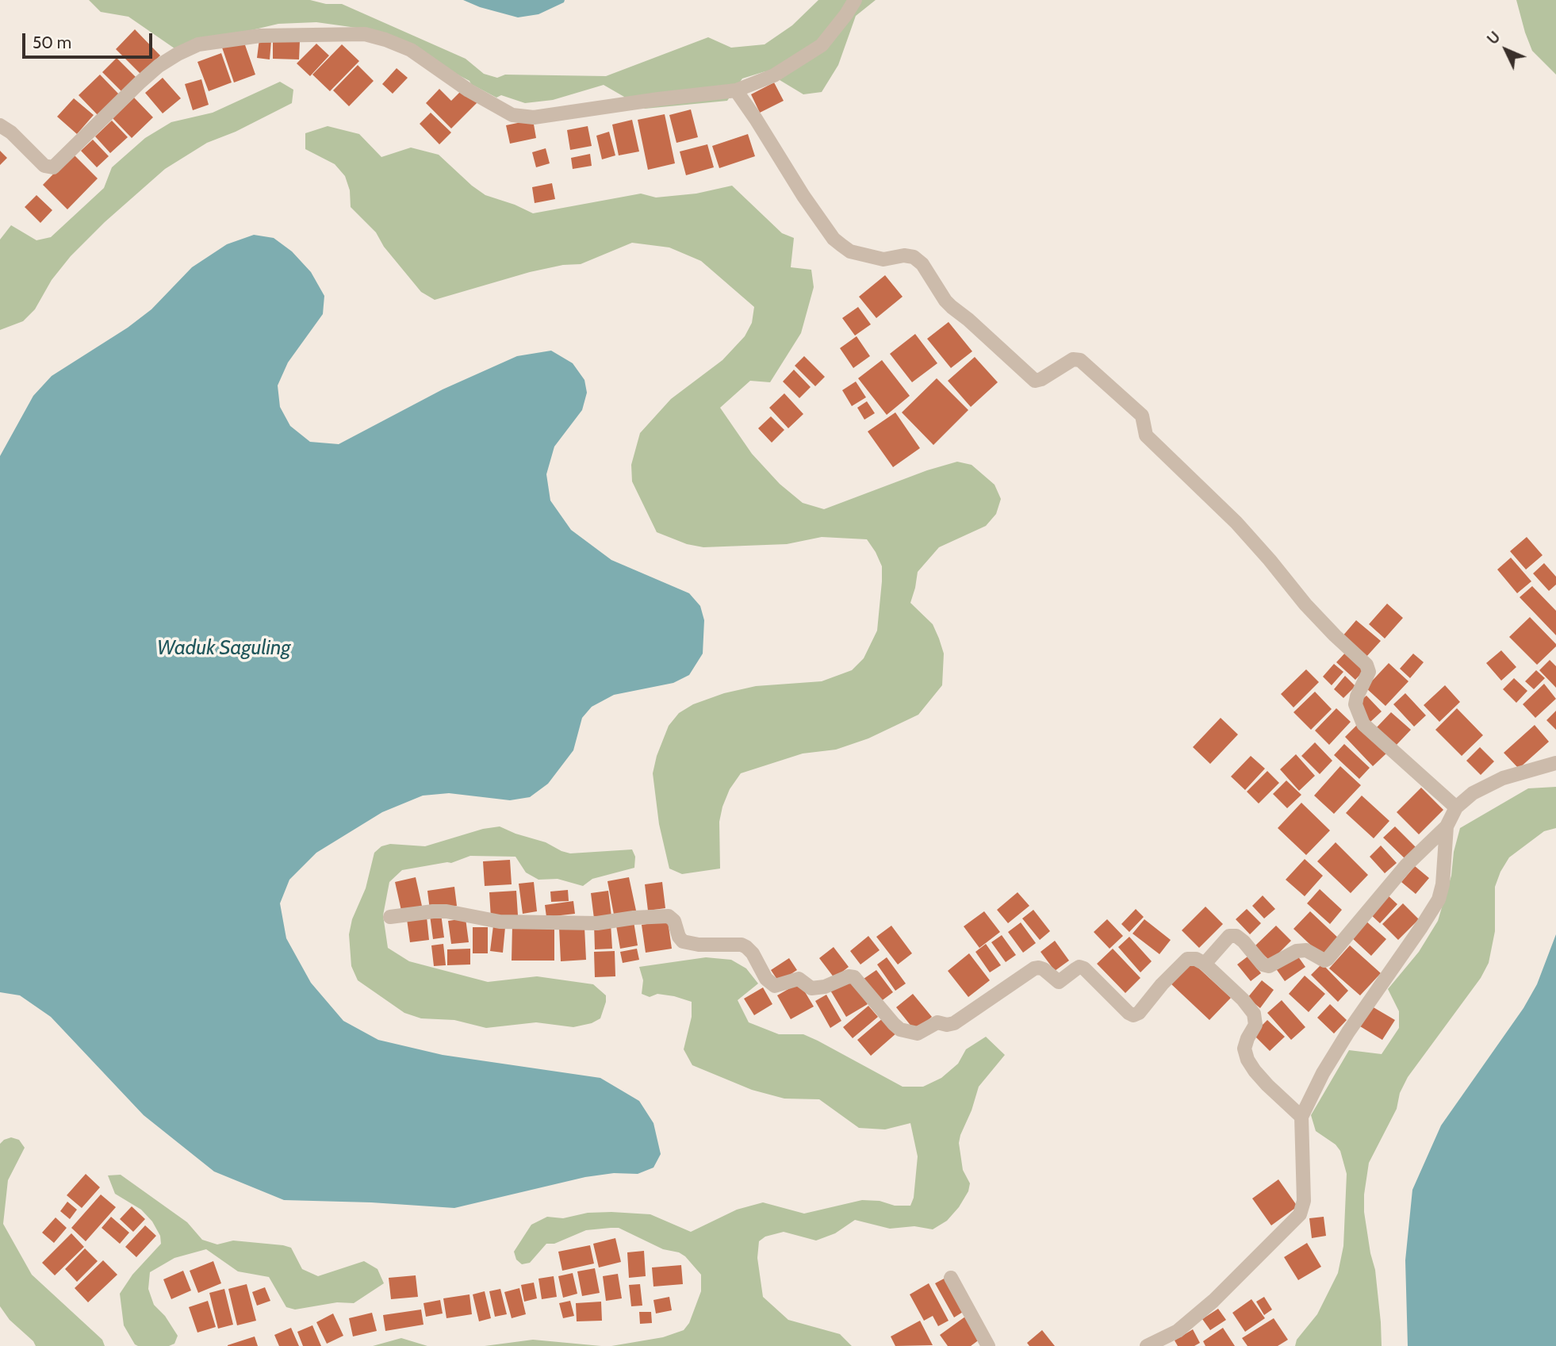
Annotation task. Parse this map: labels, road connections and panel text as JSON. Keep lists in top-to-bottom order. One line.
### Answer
{"water":["Waduk Saguling"],"scale_bar":"50 m","north":"top left"}
